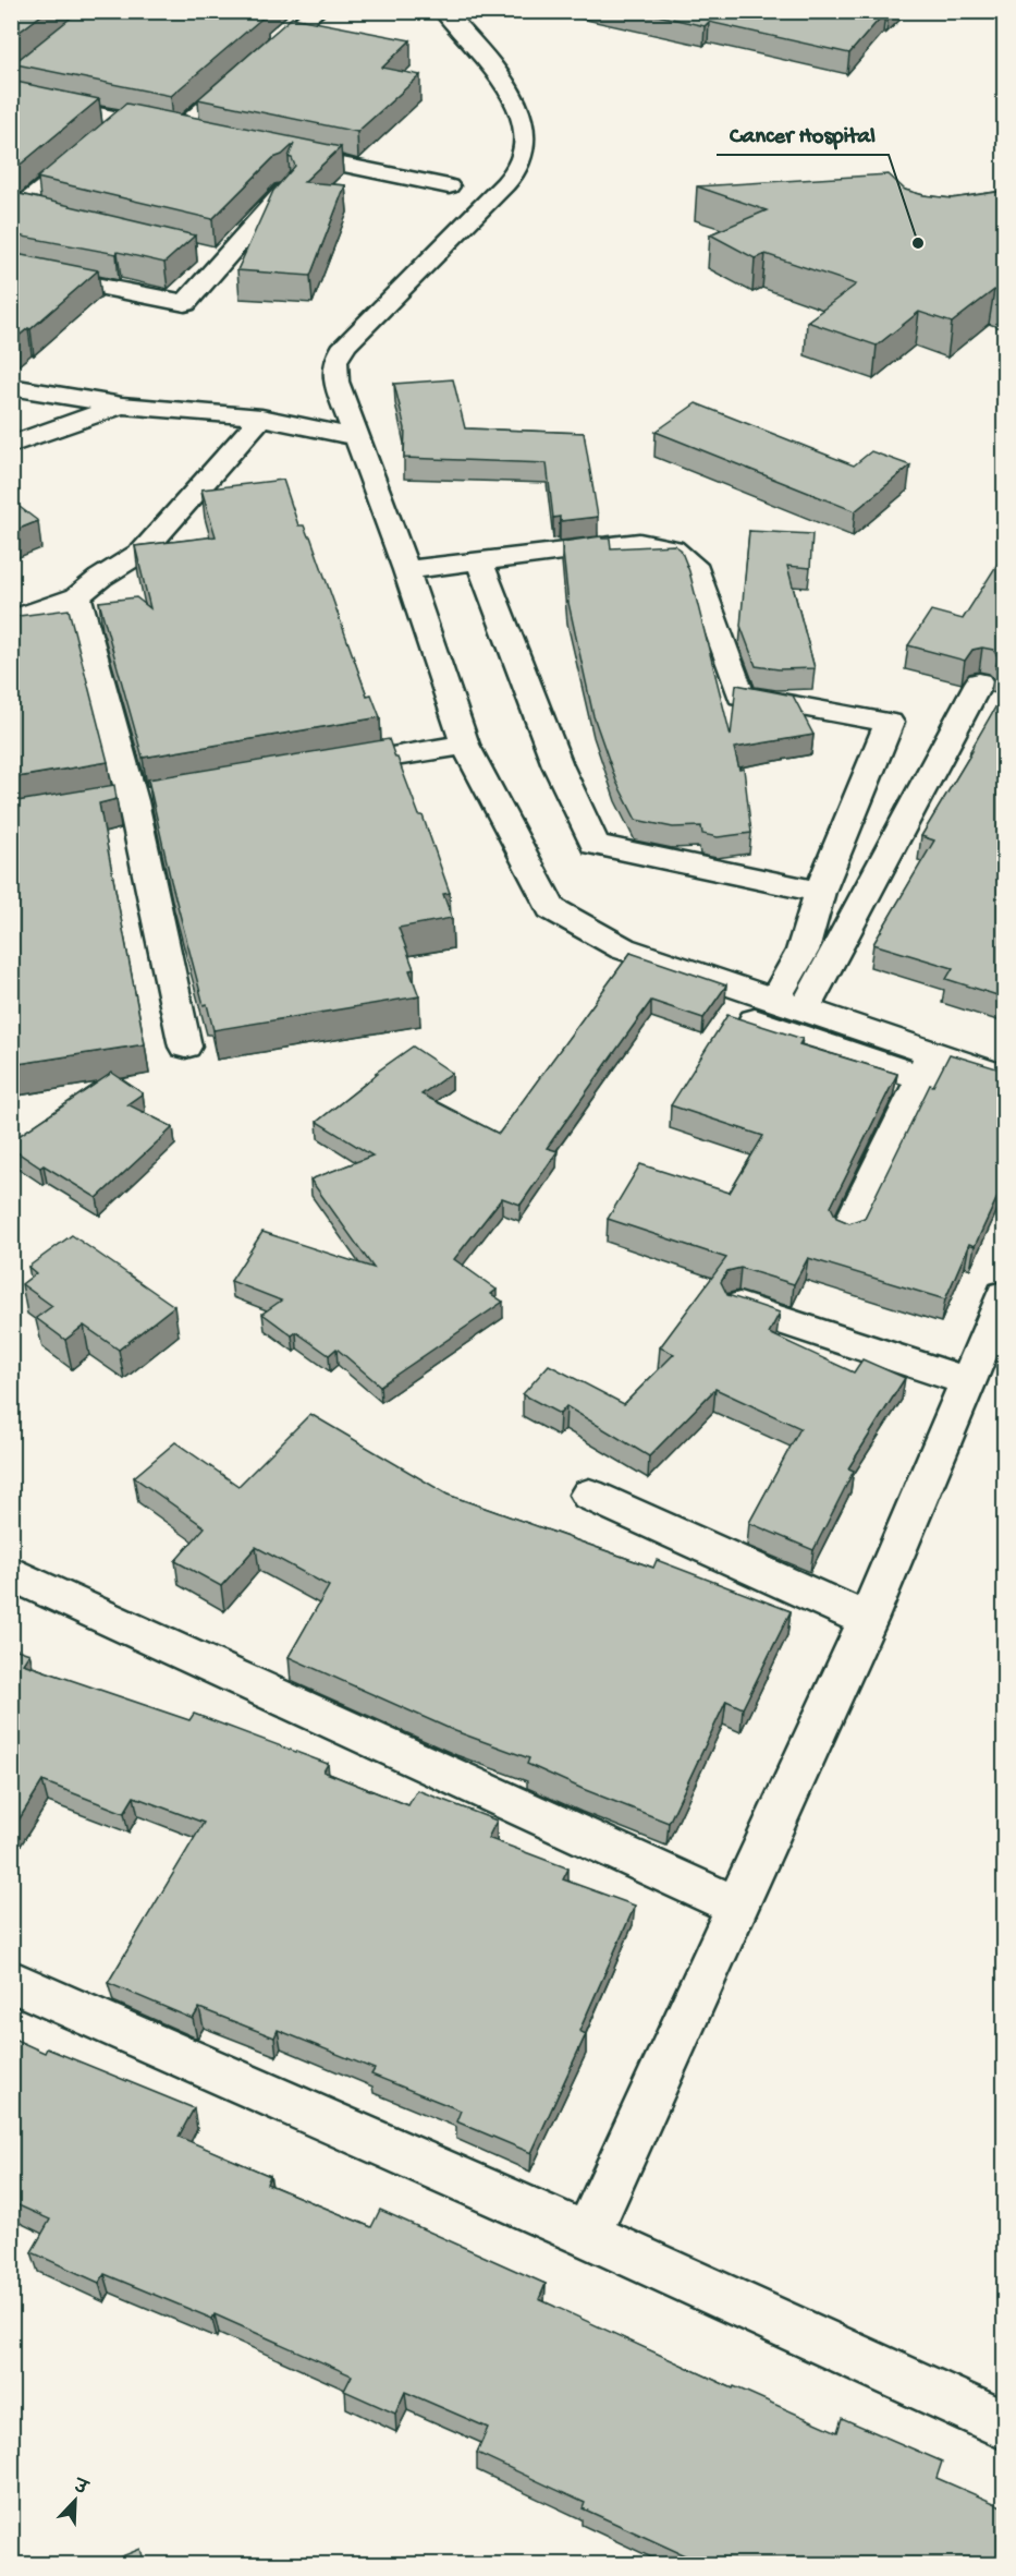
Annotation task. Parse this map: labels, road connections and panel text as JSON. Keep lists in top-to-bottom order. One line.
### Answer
{"places":["Cancer Hospital"],"north":"top right"}
